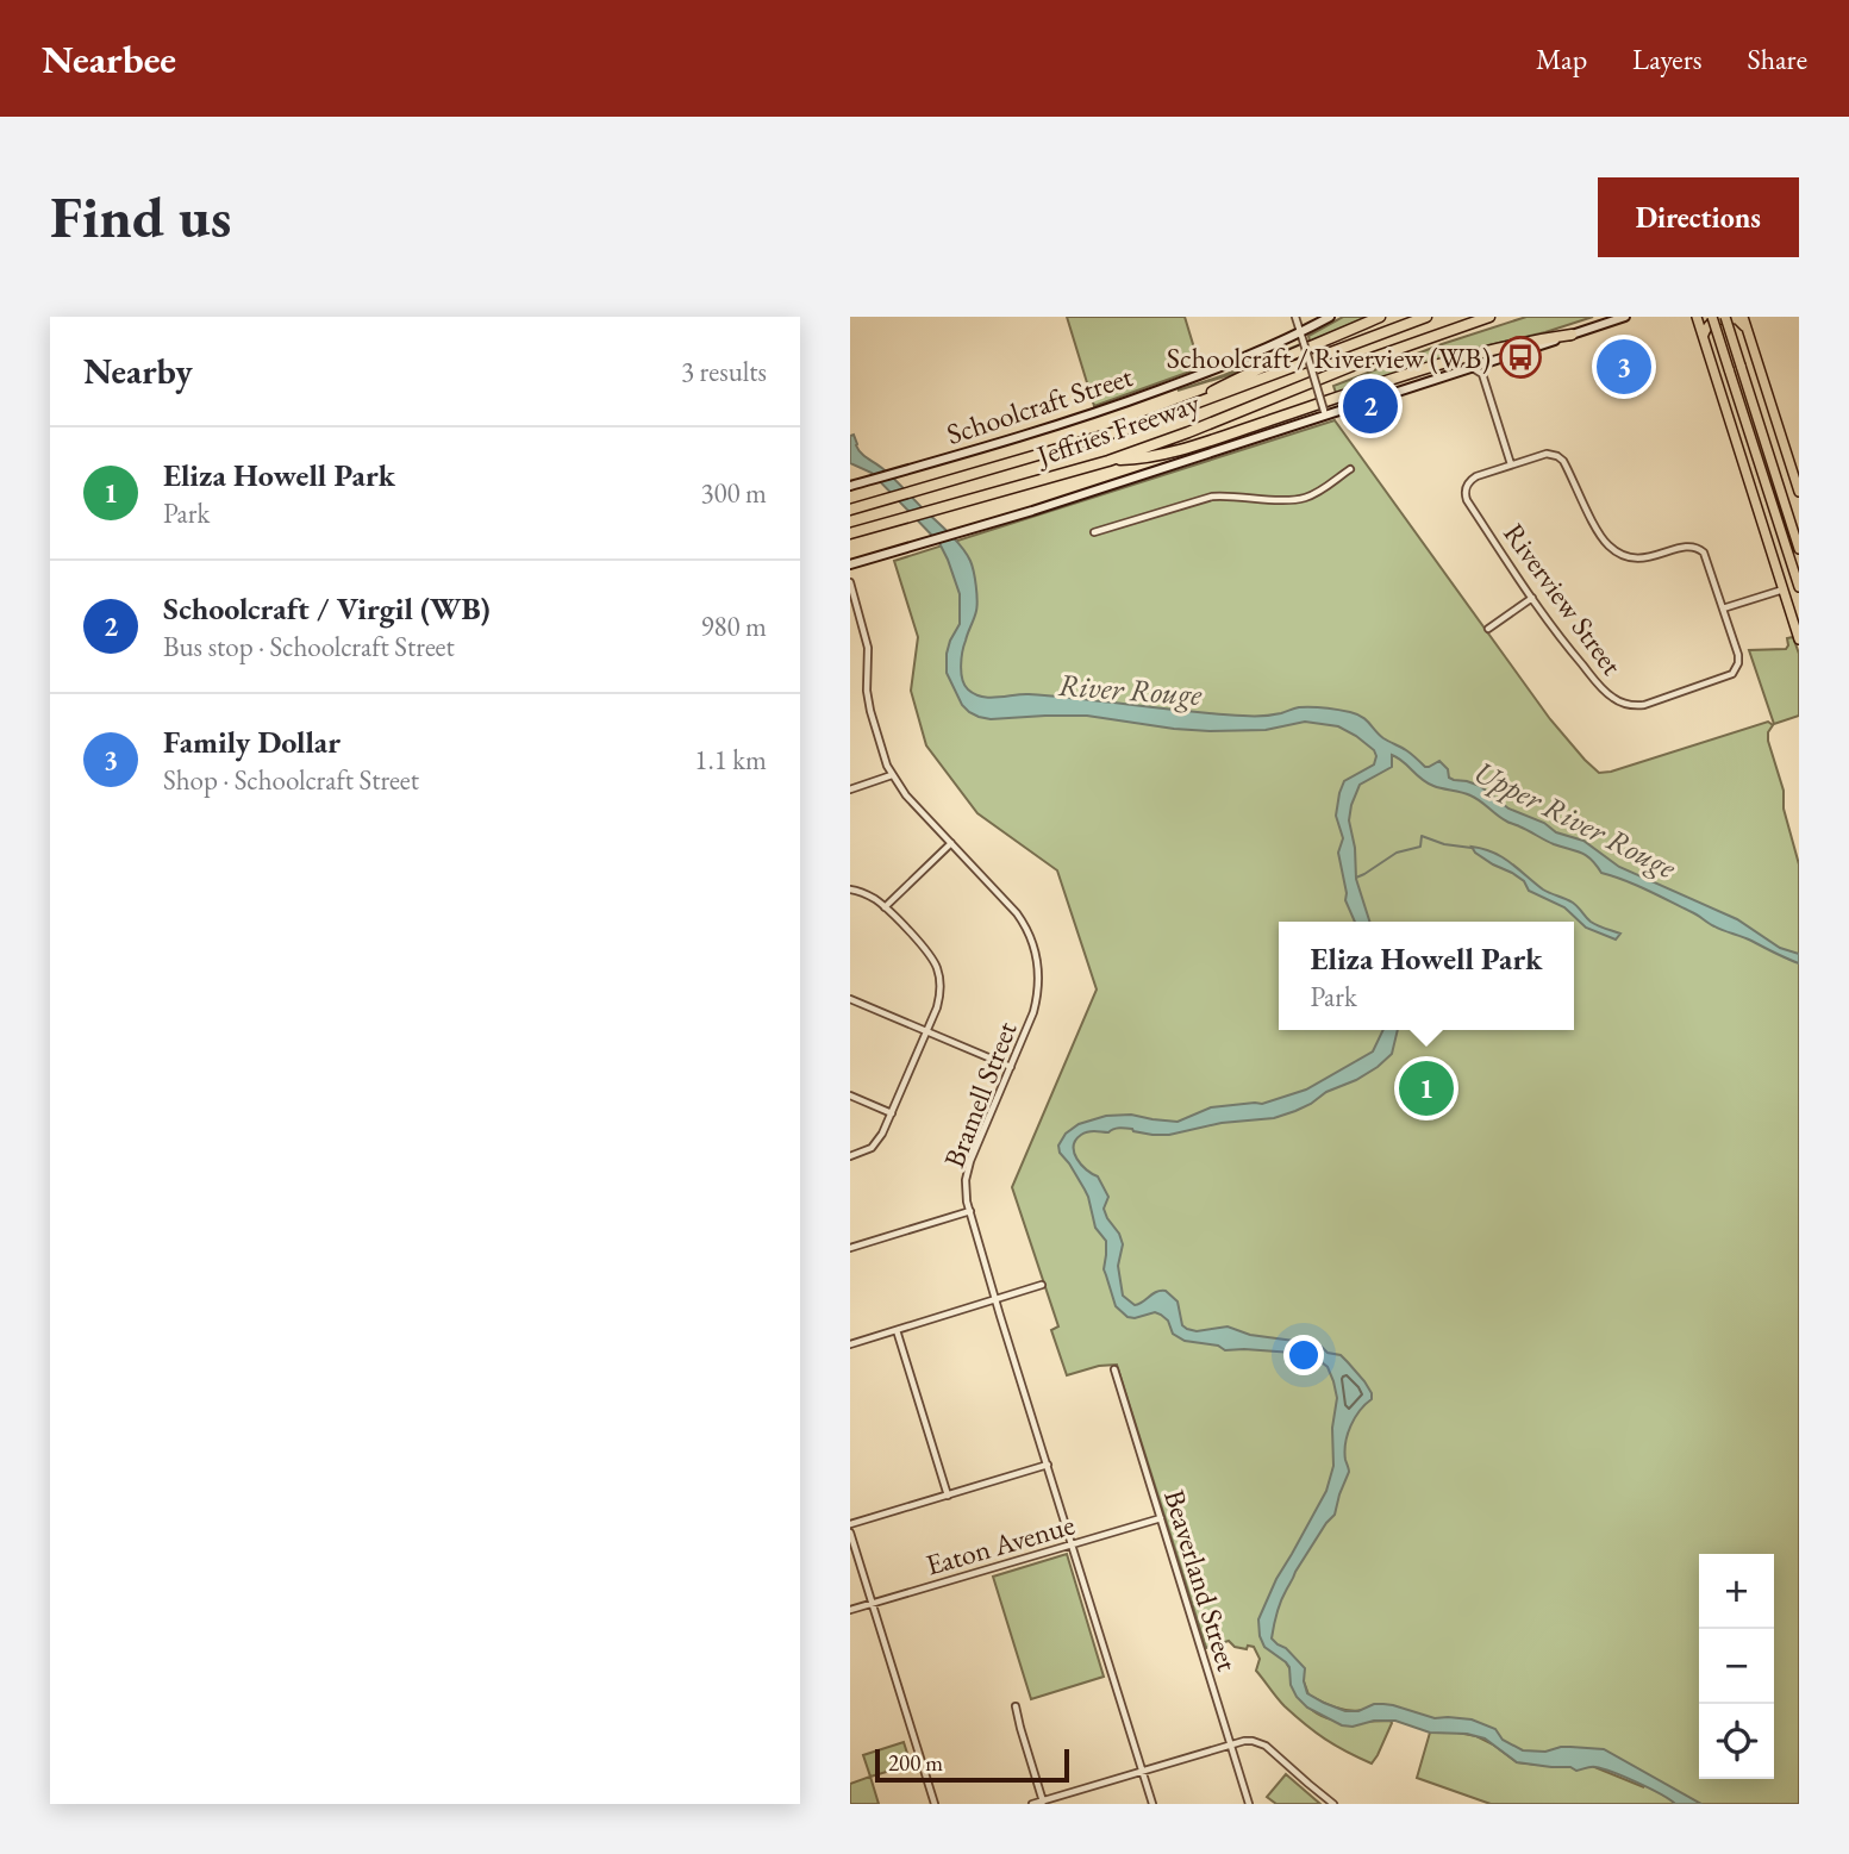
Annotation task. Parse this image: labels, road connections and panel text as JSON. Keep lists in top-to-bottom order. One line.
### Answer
{"streets":{"highway":["Jeffries Freeway"],"main road":["Schoolcraft Street"],"street":["Riverview Street","Bramell Street","Eaton Avenue","Beaverland Street"]},"crossings":[["Bramell Street","Eaton Avenue"],["Eaton Avenue","Beaverland Street"]],"water":["River Rouge","Upper River Rouge"],"places":{"bus stop":["Schoolcraft / Riverview (WB)"]},"scale_bar":"200 m","page":{"header":"Nearbee","nav":["Map","Layers","Share"],"buttons":"Directions","title":"Find us","heading":["Nearby","3 results"],"pins":["3","2","1"],"list":[{"mark":"1","name":"Eliza Howell Park","note":"Park","value":"300 m"},{"mark":"2","name":"Schoolcraft / Virgil (WB)","note":"Bus stop · Schoolcraft Street","value":"980 m"},{"mark":"3","name":"Family Dollar","note":"Shop · Schoolcraft Street","value":"1.1 km"}],"popup":["Eliza Howell Park","Park"],"map_buttons":["+","−"],"scale":"200 m"}}
